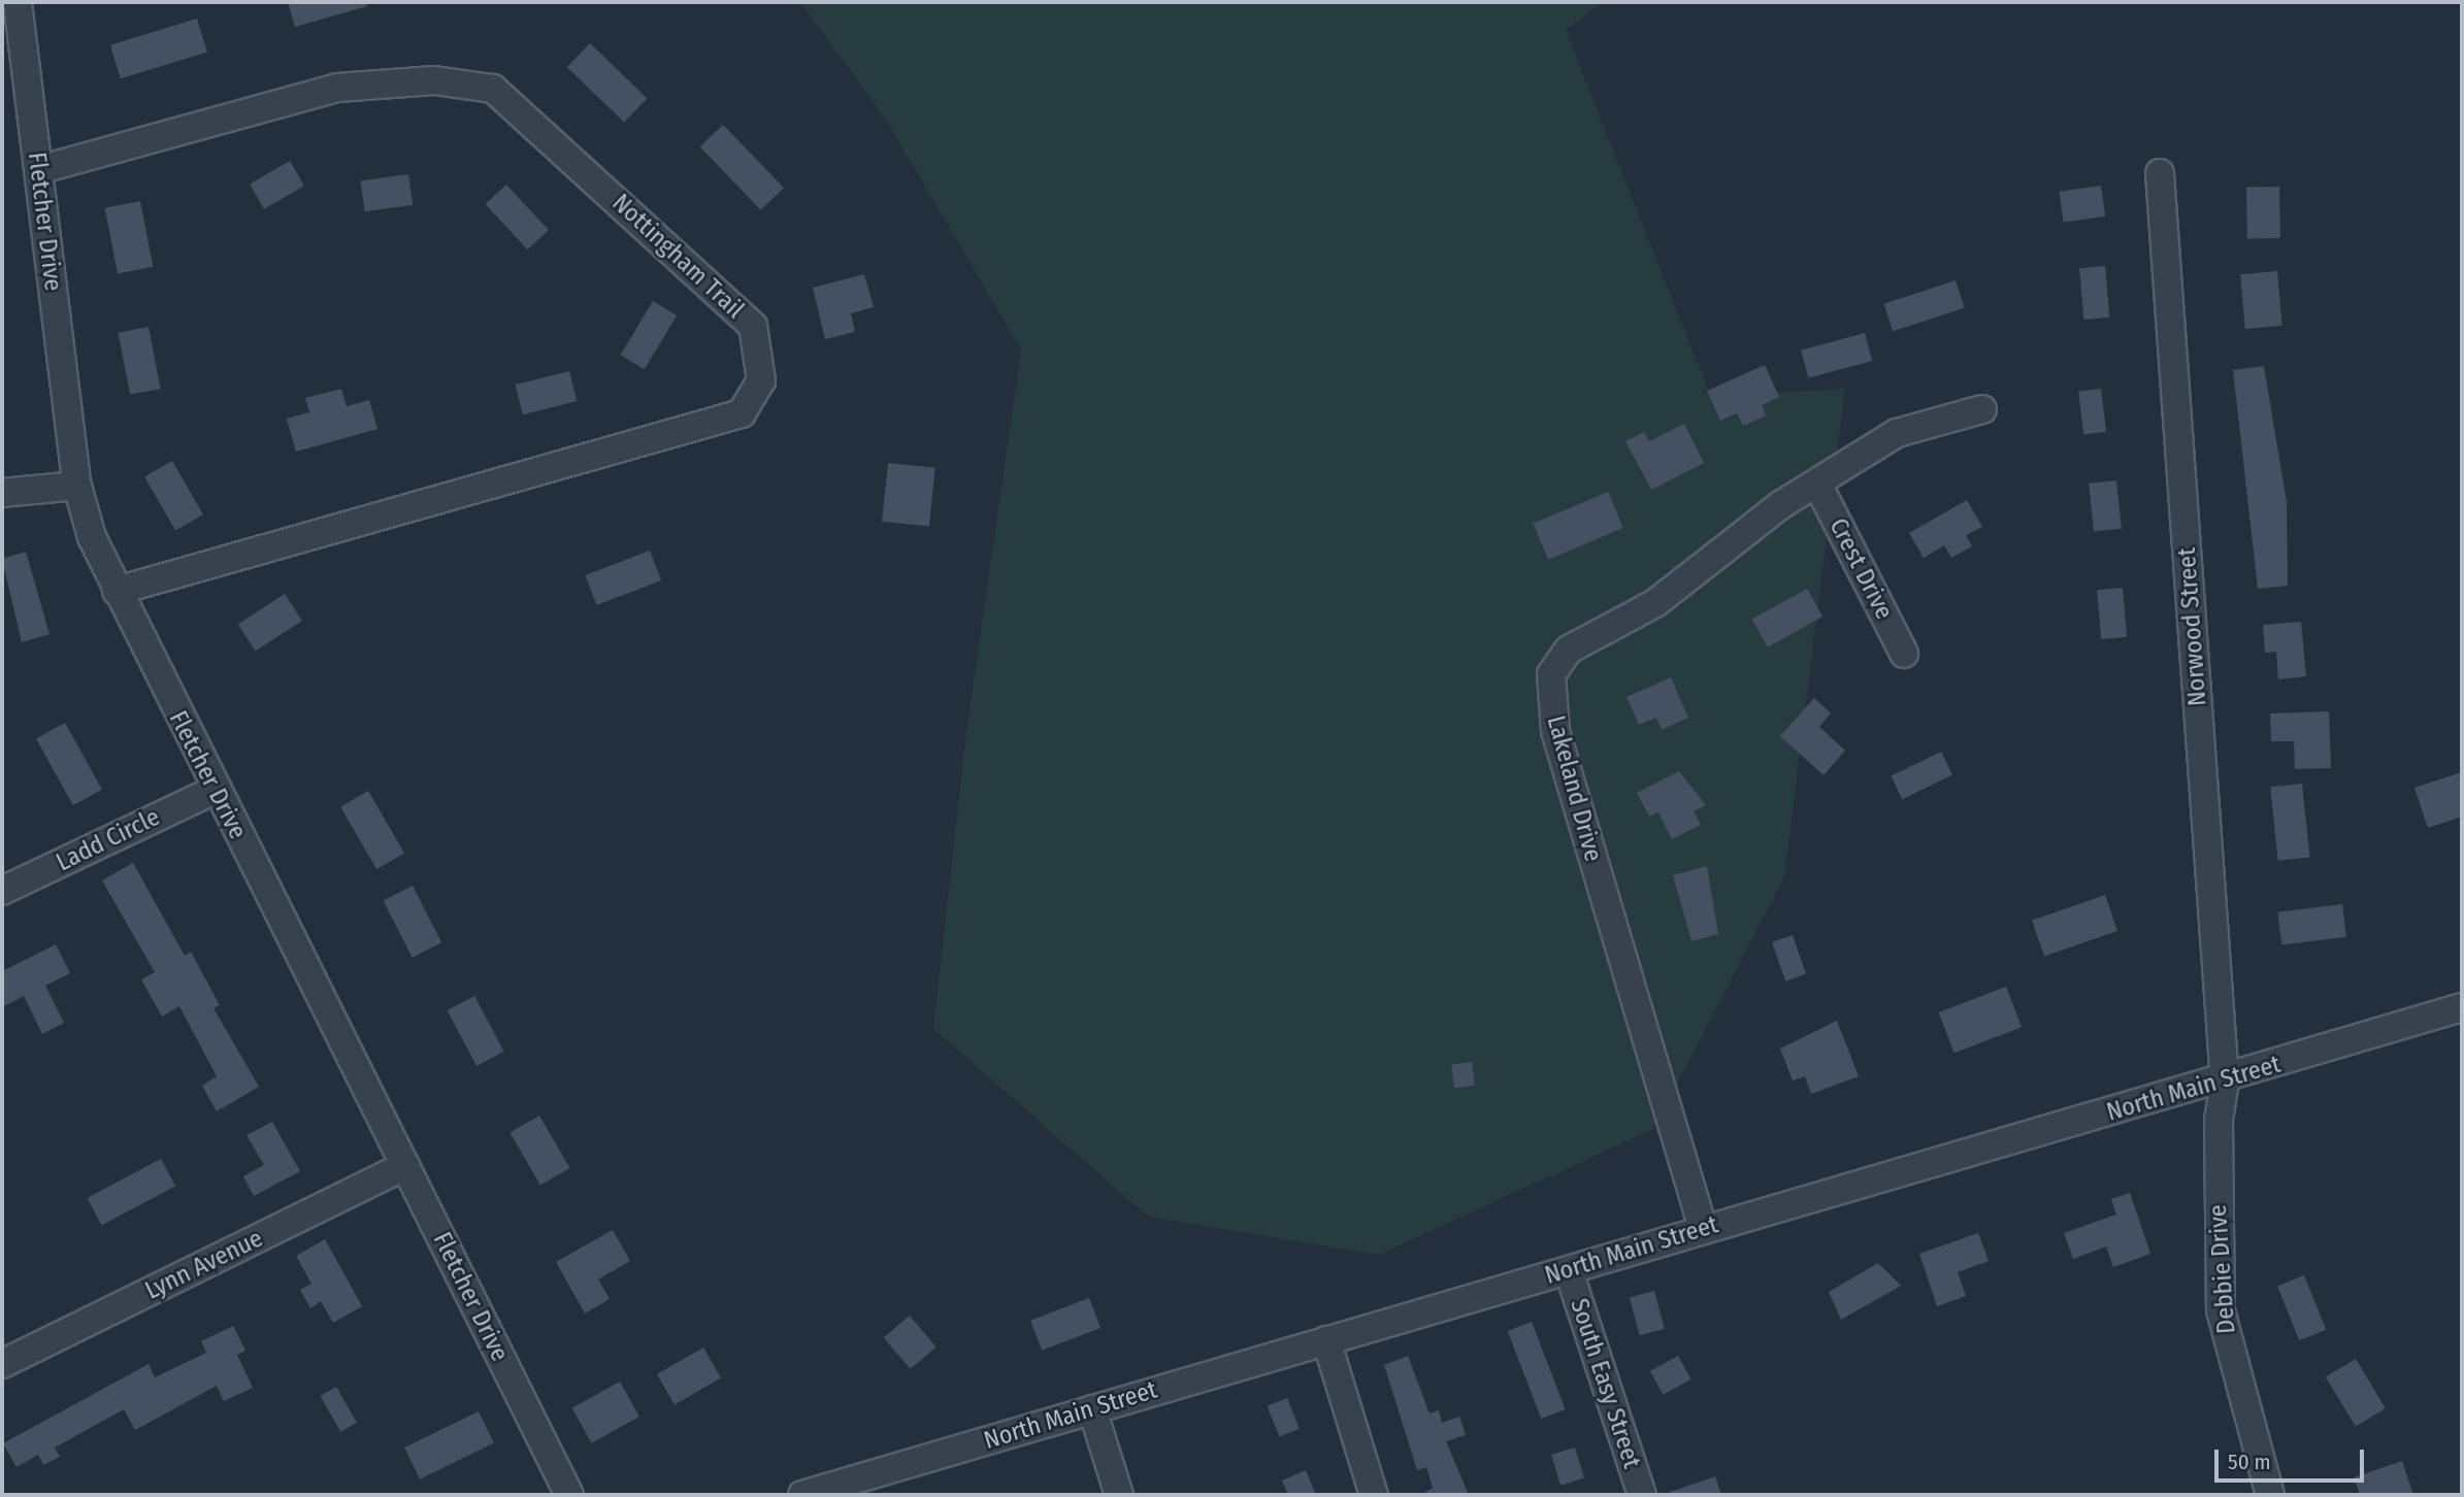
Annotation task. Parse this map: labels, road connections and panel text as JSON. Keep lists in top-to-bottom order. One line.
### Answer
{"streets":{"street":["Fletcher Drive","Nottingham Trail","Crest Drive","Norwood Street","Lakeland Drive","Ladd Circle","North Main Street","Lynn Avenue","Debbie Drive","South Easy Street"]},"crossings":[["Fletcher Drive","Nottingham Trail"],["Fletcher Drive","Ladd Circle"],["Fletcher Drive","Lynn Avenue"],["Crest Drive","Lakeland Drive"],["Norwood Street","North Main Street"],["Norwood Street","Debbie Drive"],["Lakeland Drive","North Main Street"],["North Main Street","Debbie Drive"],["North Main Street","South Easy Street"]],"scale_bar":"50 m"}
